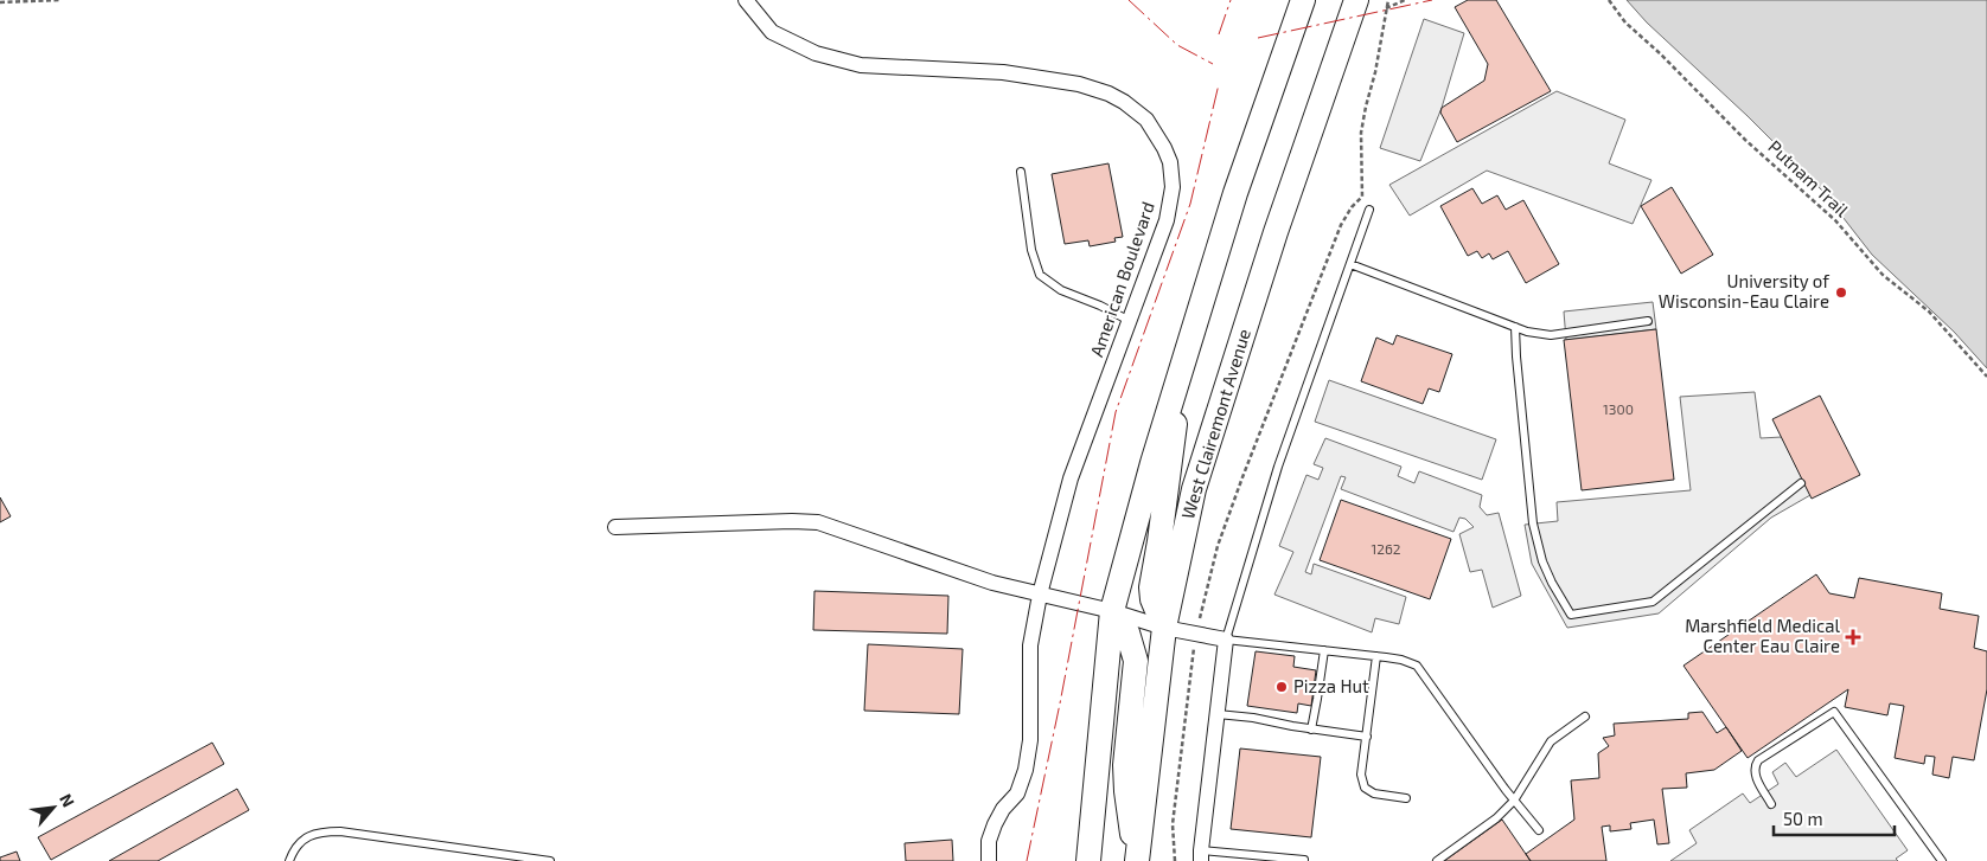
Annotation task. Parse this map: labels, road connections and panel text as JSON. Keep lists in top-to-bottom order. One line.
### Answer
{"streets":{"main road":["West Clairemont Avenue"],"street":["American Boulevard"],"path":["Putnam Trail"]},"places":{"other":["University of Wisconsin-Eau Claire","Pizza Hut"],"health":["Marshfield Medical Center Eau Claire"]},"house_numbers":["1300","1262"],"scale_bar":"50 m","north":"top right"}
